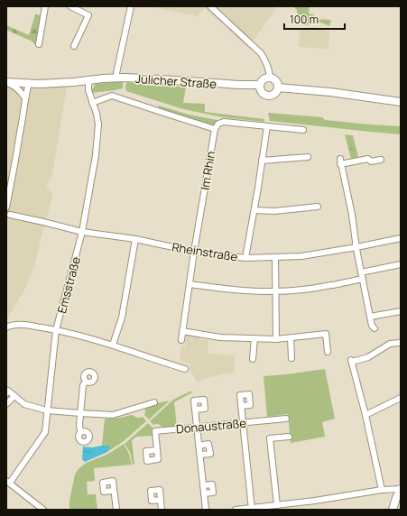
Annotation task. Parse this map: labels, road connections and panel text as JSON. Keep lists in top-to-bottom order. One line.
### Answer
{"streets":{"main road":["Jülicher Straße"],"street":["Im Rhin","Rheinstraße","Emsstraße","Donaustraße"]},"crossings":[["Jülicher Straße","Emsstraße"],["Im Rhin","Rheinstraße"],["Rheinstraße","Emsstraße"]],"scale_bar":"100 m"}
